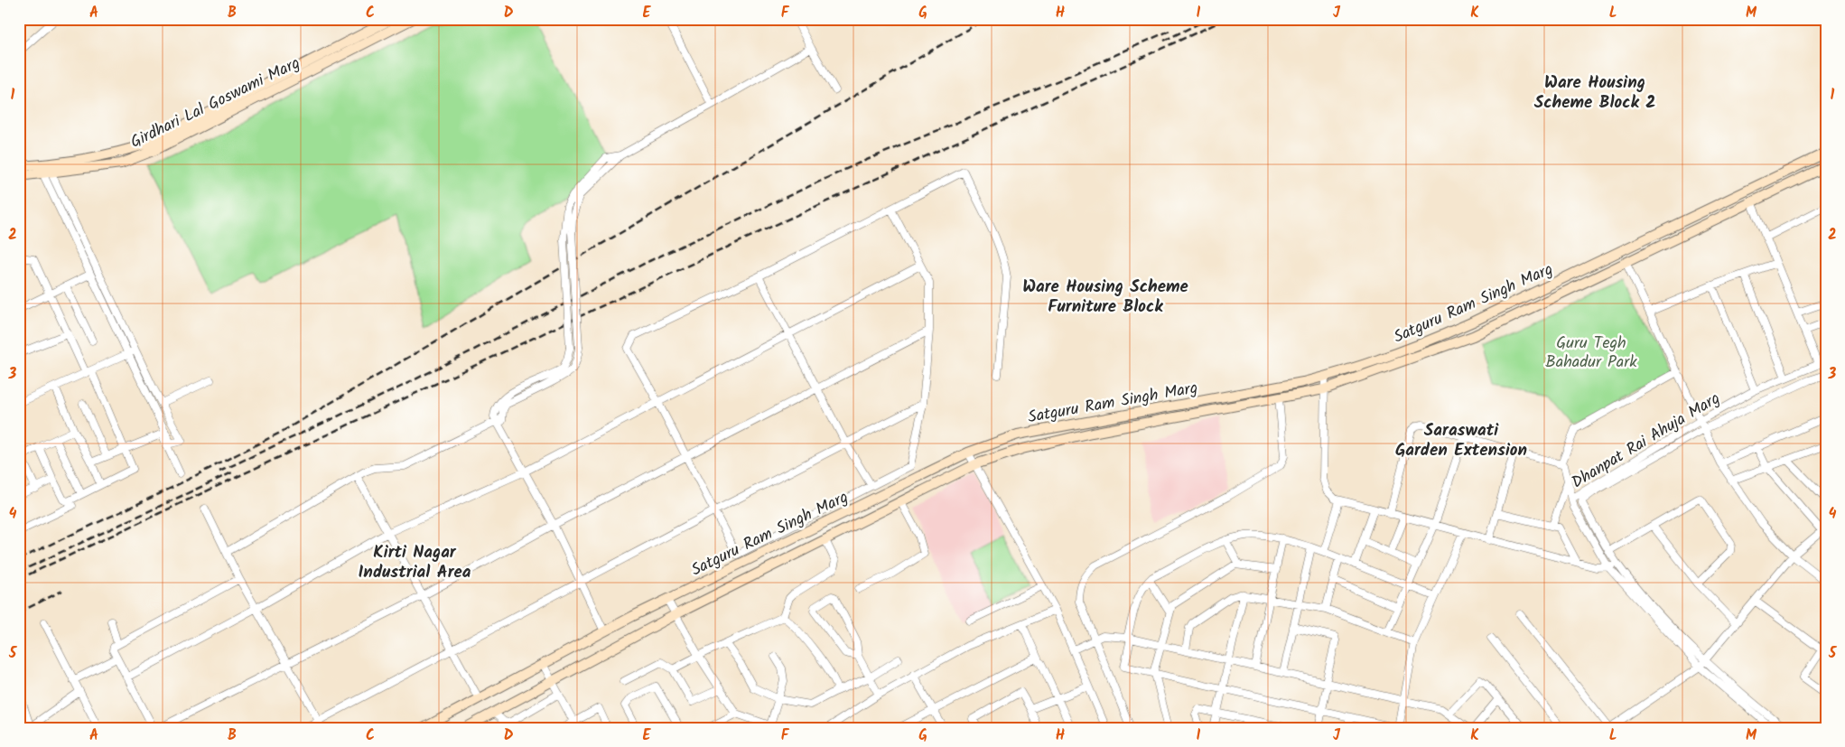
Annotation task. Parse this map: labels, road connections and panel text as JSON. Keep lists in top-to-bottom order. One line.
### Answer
{"streets":{"main road":["Girdhari Lal Goswami Marg","Satguru Ram Singh Marg"],"street":["Dhanpat Rai Ahuja Marg"]},"districts":["Ware Housing Scheme Block 2","Ware Housing Scheme Furniture Block","Saraswati Garden Extension","Kirti Nagar Industrial Area"],"parks":["Guru Tegh Bahadur Park"],"grid":{"columns":["A","B","C","D","E","F","G","H","I","J","K","L","M"],"rows":["1","2","3","4","5"]}}
